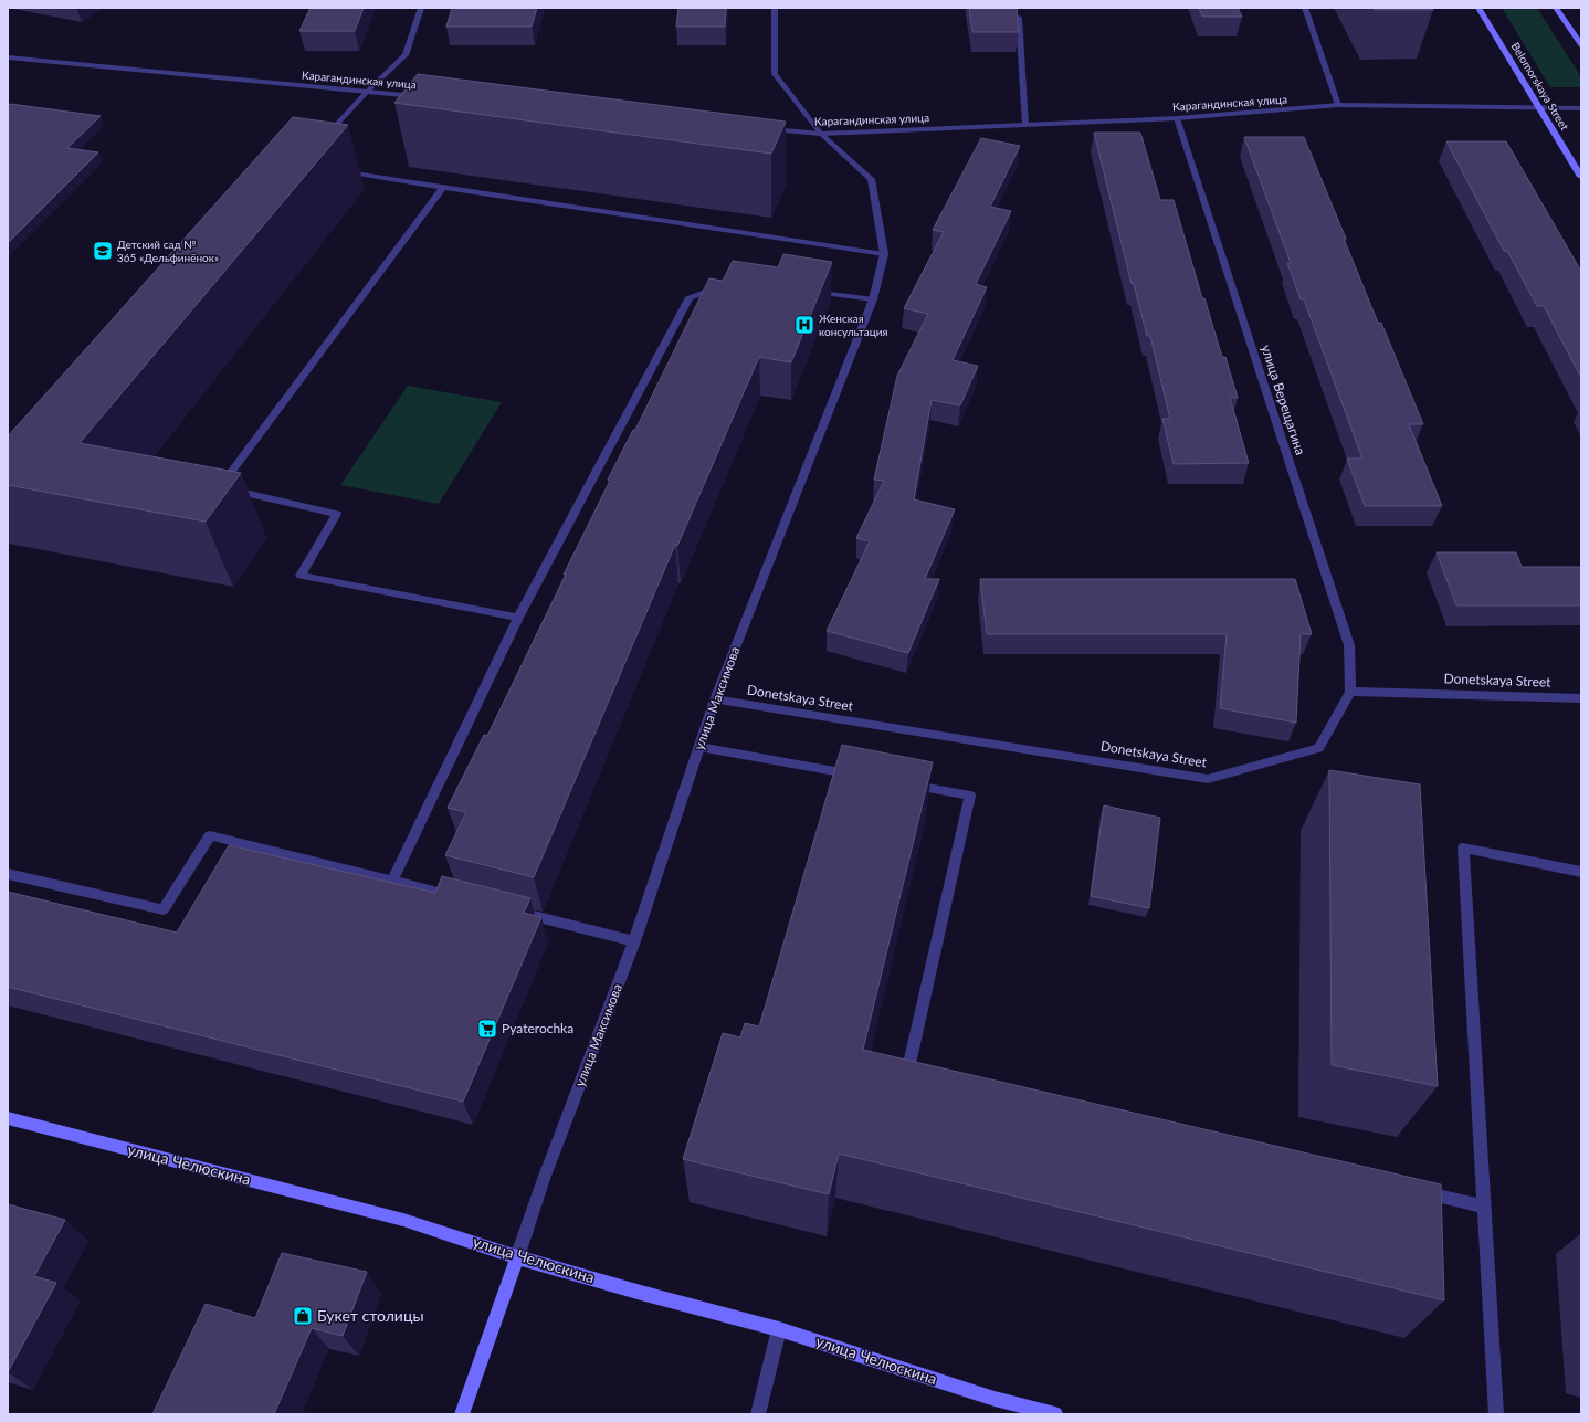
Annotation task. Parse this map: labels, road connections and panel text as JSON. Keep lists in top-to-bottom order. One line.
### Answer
{"streets":{"main road":["Belomorskaya Street","улица Максимова","улица Челюскина"],"street":["Карагандинская улица","улица Верещагина","Donetskaya Street"]},"crossings":[["Карагандинская улица","Belomorskaya Street"],["Карагандинская улица","улица Верещагина"],["Карагандинская улица","улица Максимова"],["улица Верещагина","Donetskaya Street"],["Donetskaya Street","улица Максимова"],["улица Максимова","улица Челюскина"]],"places":{"school or university":["Детский сад № 365 «Дельфинёнок»"],"hospital":["Женская консультация"],"supermarket":["Pyaterochka"],"shop":["Букет столицы"]}}
